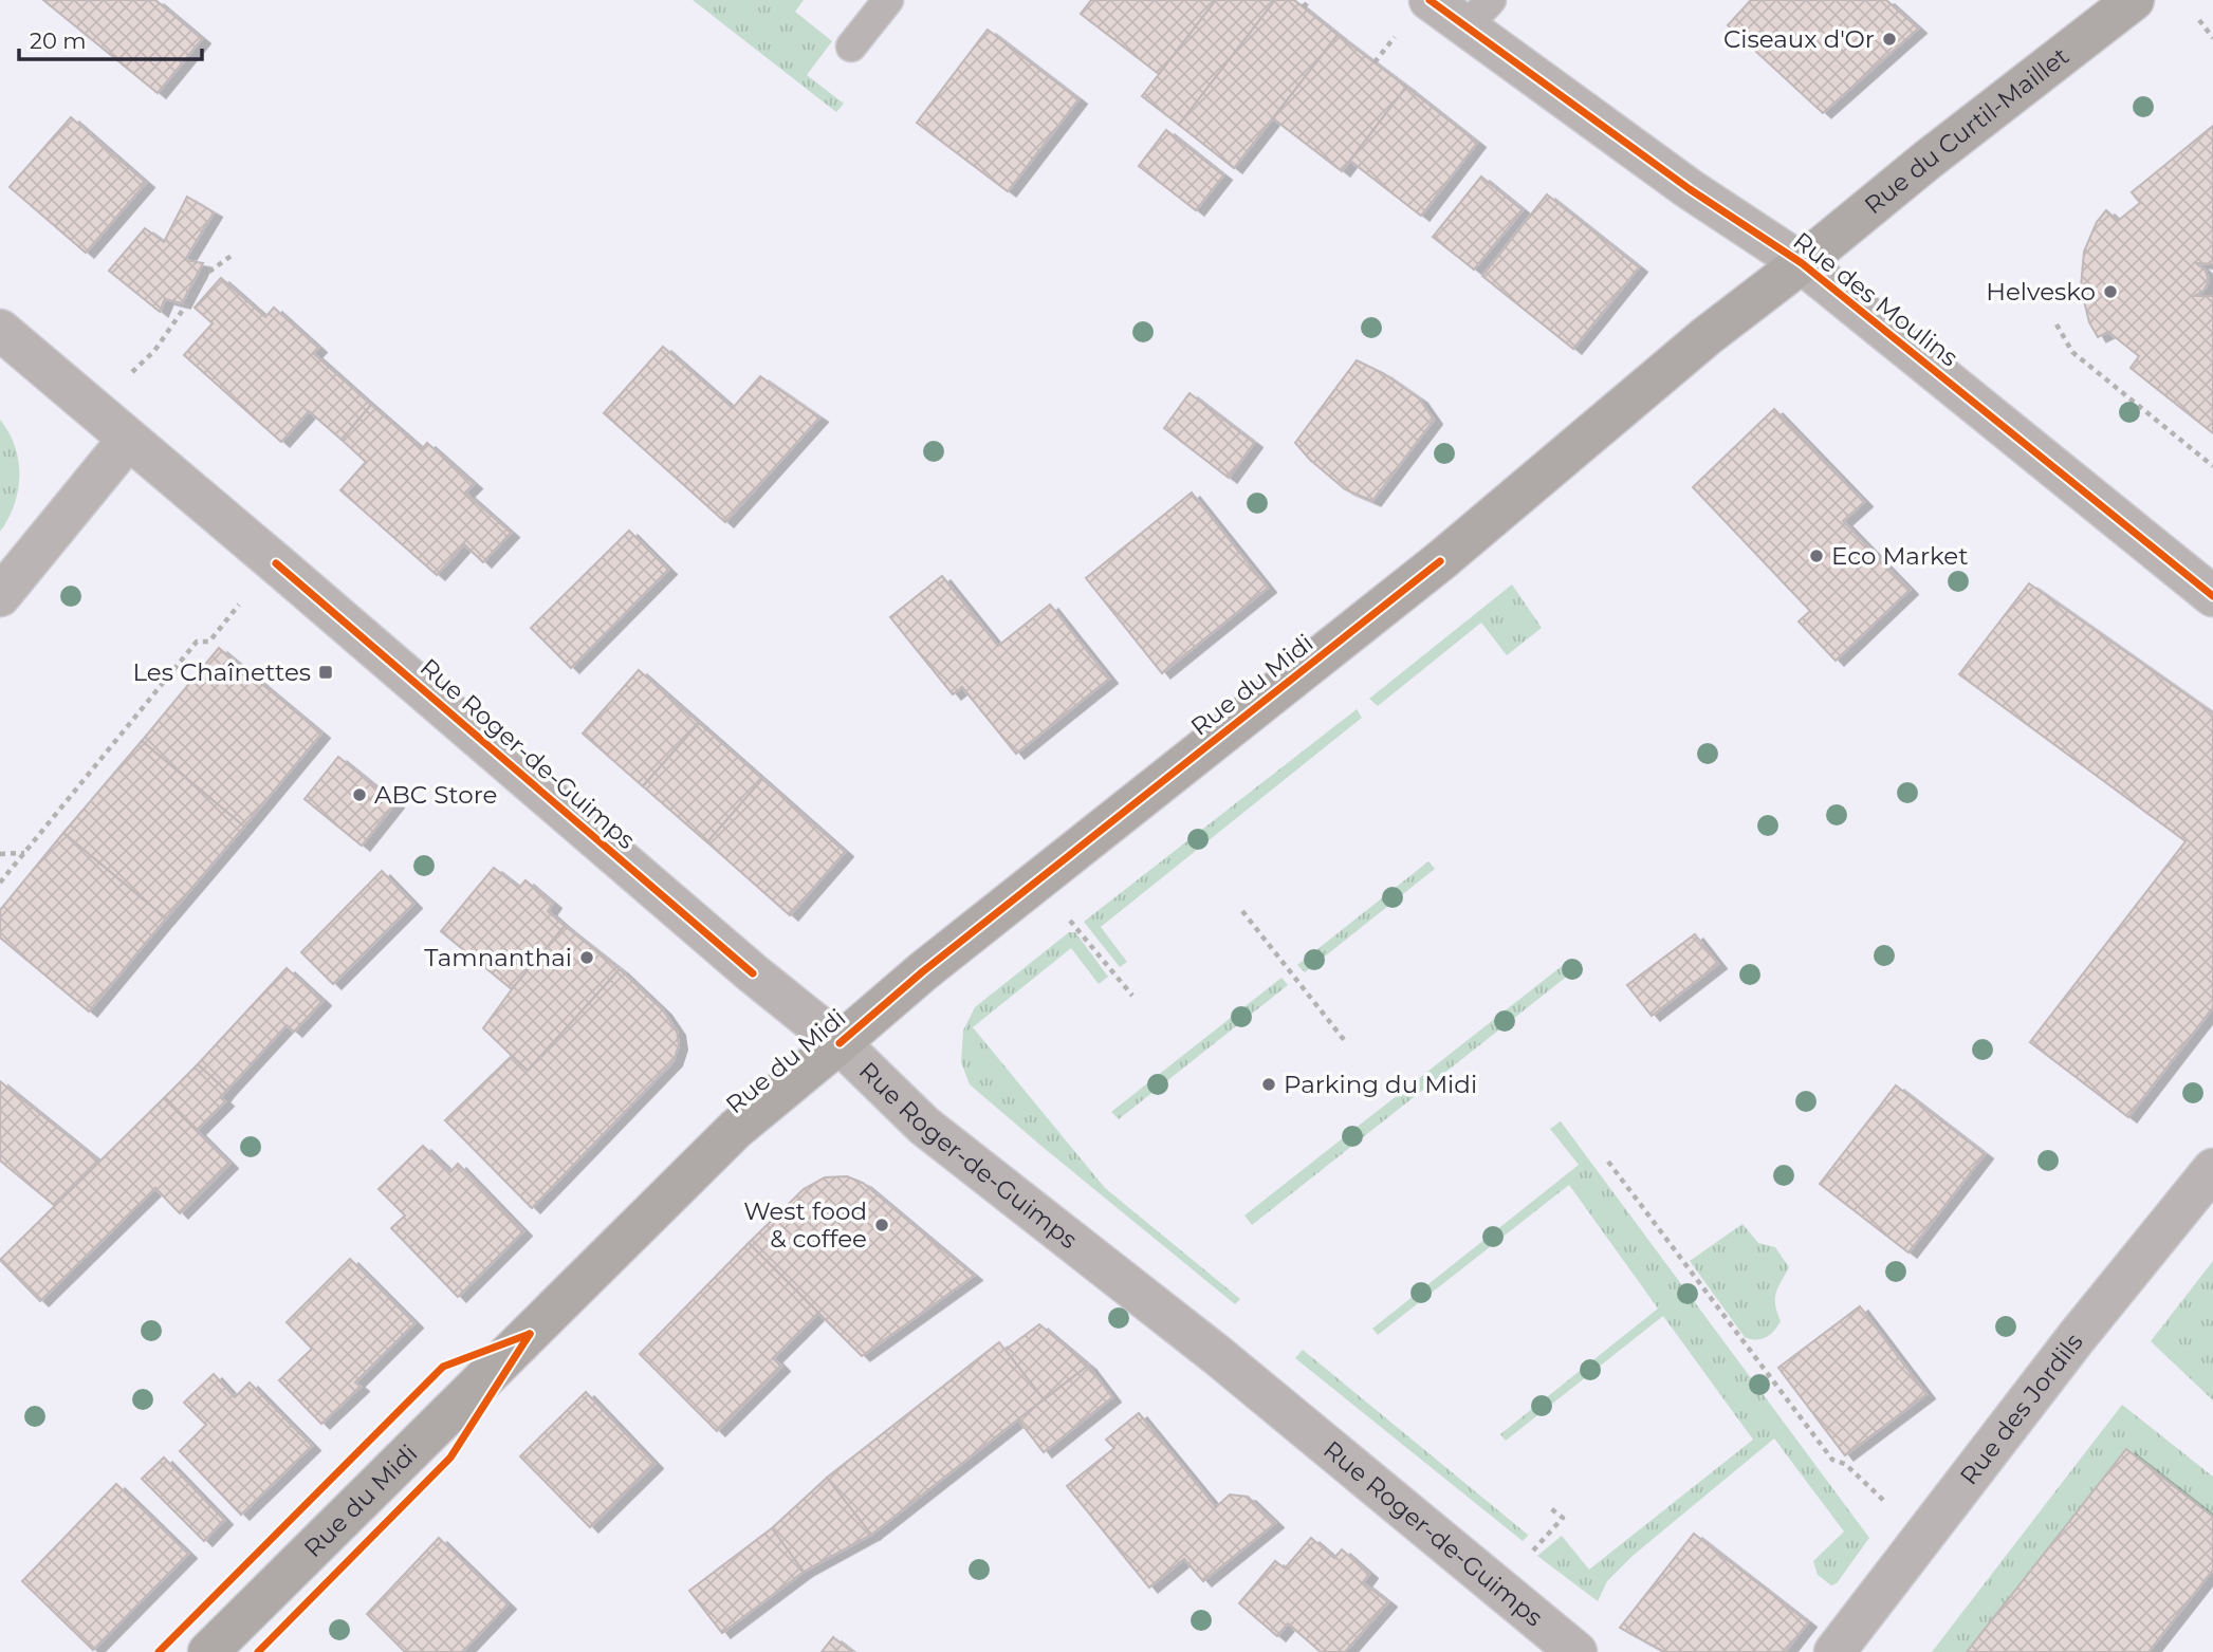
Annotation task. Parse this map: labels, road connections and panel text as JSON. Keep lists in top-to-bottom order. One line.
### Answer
{"streets":{"main road":["Rue du Curtil-Maillet","Rue du Midi"],"street":["Rue des Moulins","Rue Roger-de-Guimps","Rue des Jordils"]},"crossings":[["Rue du Curtil-Maillet","Rue des Moulins"],["Rue du Curtil-Maillet","Rue du Midi"],["Rue des Moulins","Rue du Midi"],["Rue du Midi","Rue Roger-de-Guimps"]],"places":{"other":["Ciseaux d'Or","Helvesko","Eco Market","ABC Store","Tamnanthai","Parking du Midi","West food & coffee"],"transit":["Les Chaînettes"]},"scale_bar":"20 m"}
